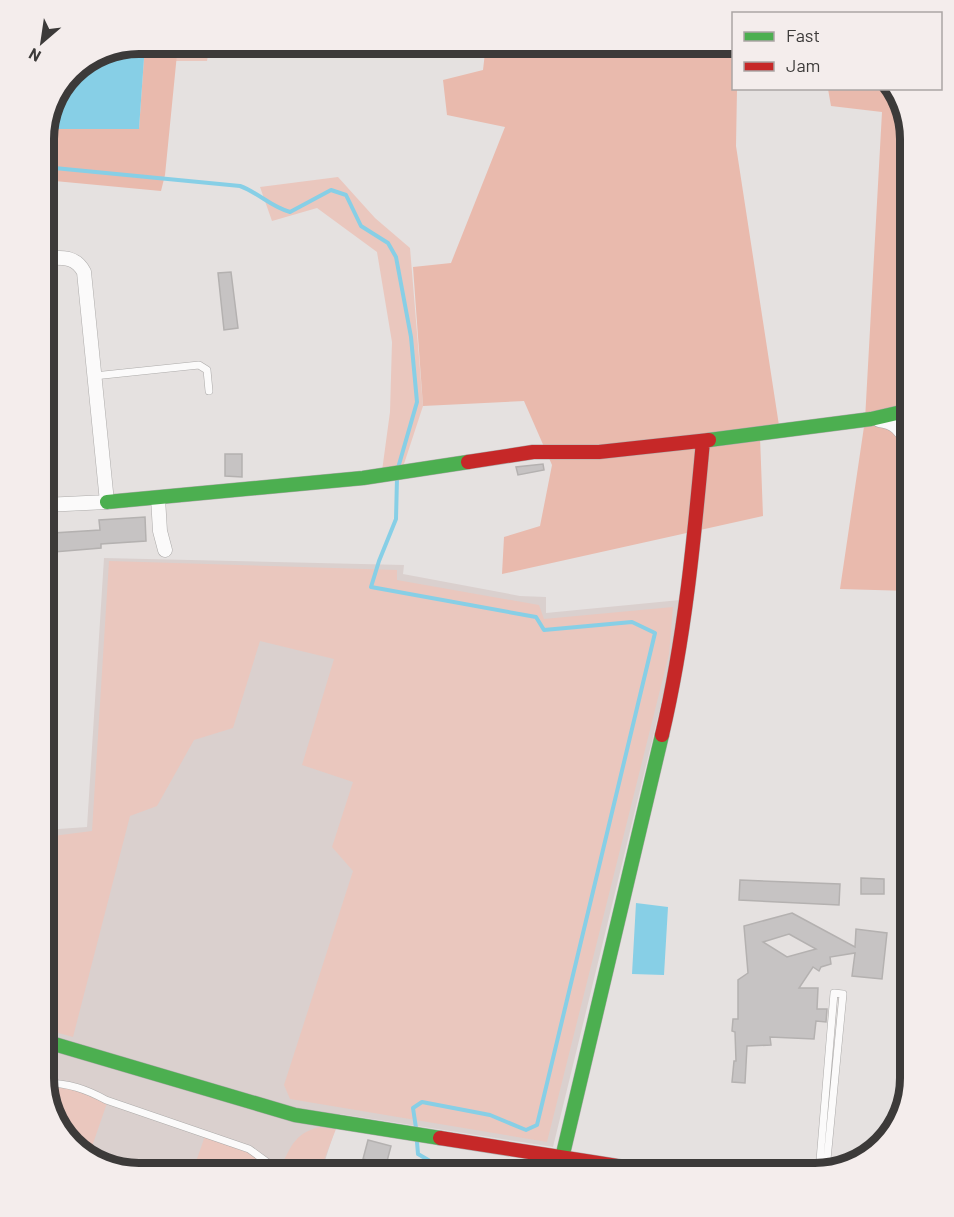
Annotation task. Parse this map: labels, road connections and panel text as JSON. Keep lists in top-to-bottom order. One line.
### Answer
{"legend":["Fast","Jam"],"north":"bottom left"}
